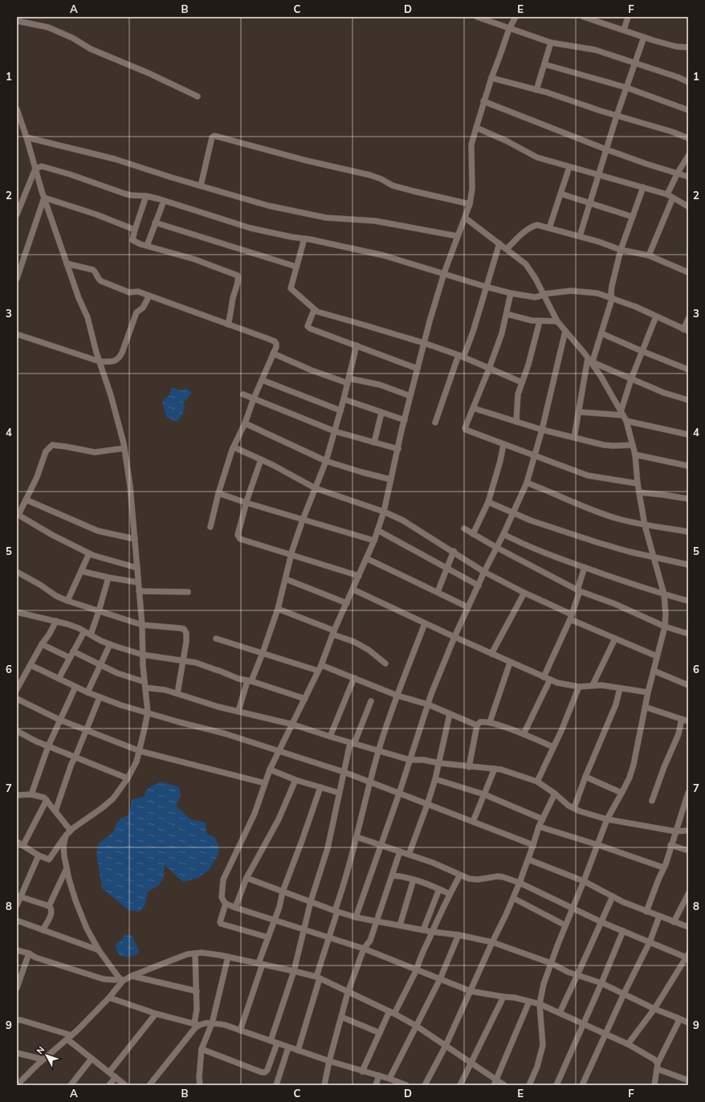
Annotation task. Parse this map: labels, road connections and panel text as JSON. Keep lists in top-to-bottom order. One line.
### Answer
{"north":"top left","grid":{"columns":["A","B","C","D","E","F"],"rows":["1","2","3","4","5","6","7","8","9"]}}
